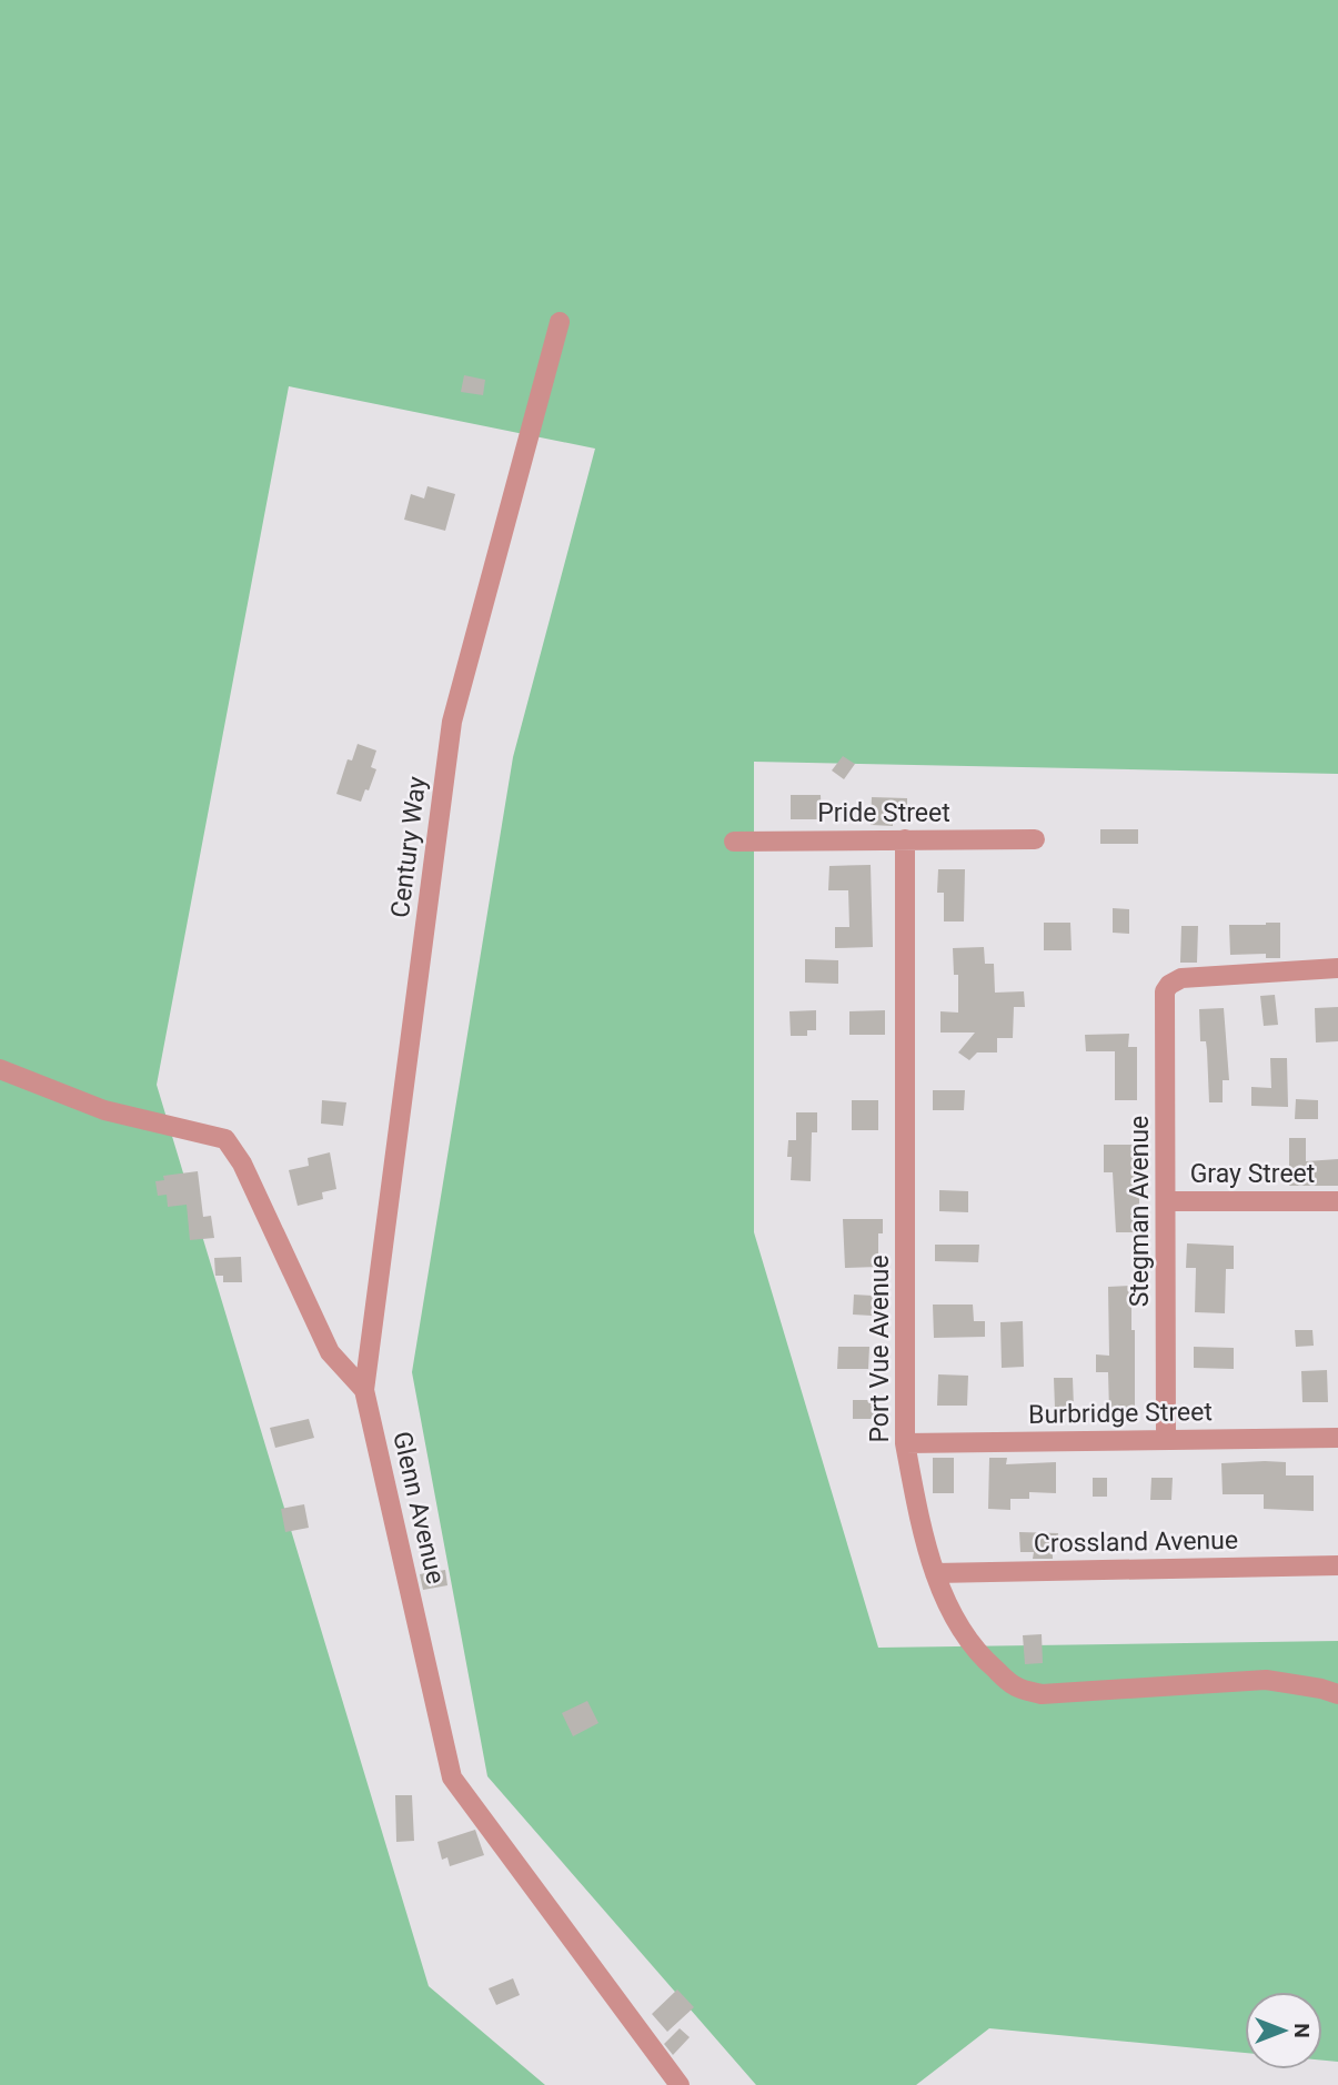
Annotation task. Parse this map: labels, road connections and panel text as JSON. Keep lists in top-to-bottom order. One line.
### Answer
{"streets":{"street":["Pride Street","Century Way","Gray Street","Stegman Avenue","Port Vue Avenue","Burbridge Street","Glenn Avenue","Crossland Avenue"]},"crossings":[["Pride Street","Port Vue Avenue"],["Century Way","Glenn Avenue"],["Gray Street","Stegman Avenue"],["Stegman Avenue","Burbridge Street"],["Port Vue Avenue","Burbridge Street"],["Port Vue Avenue","Crossland Avenue"]],"north":"right"}
